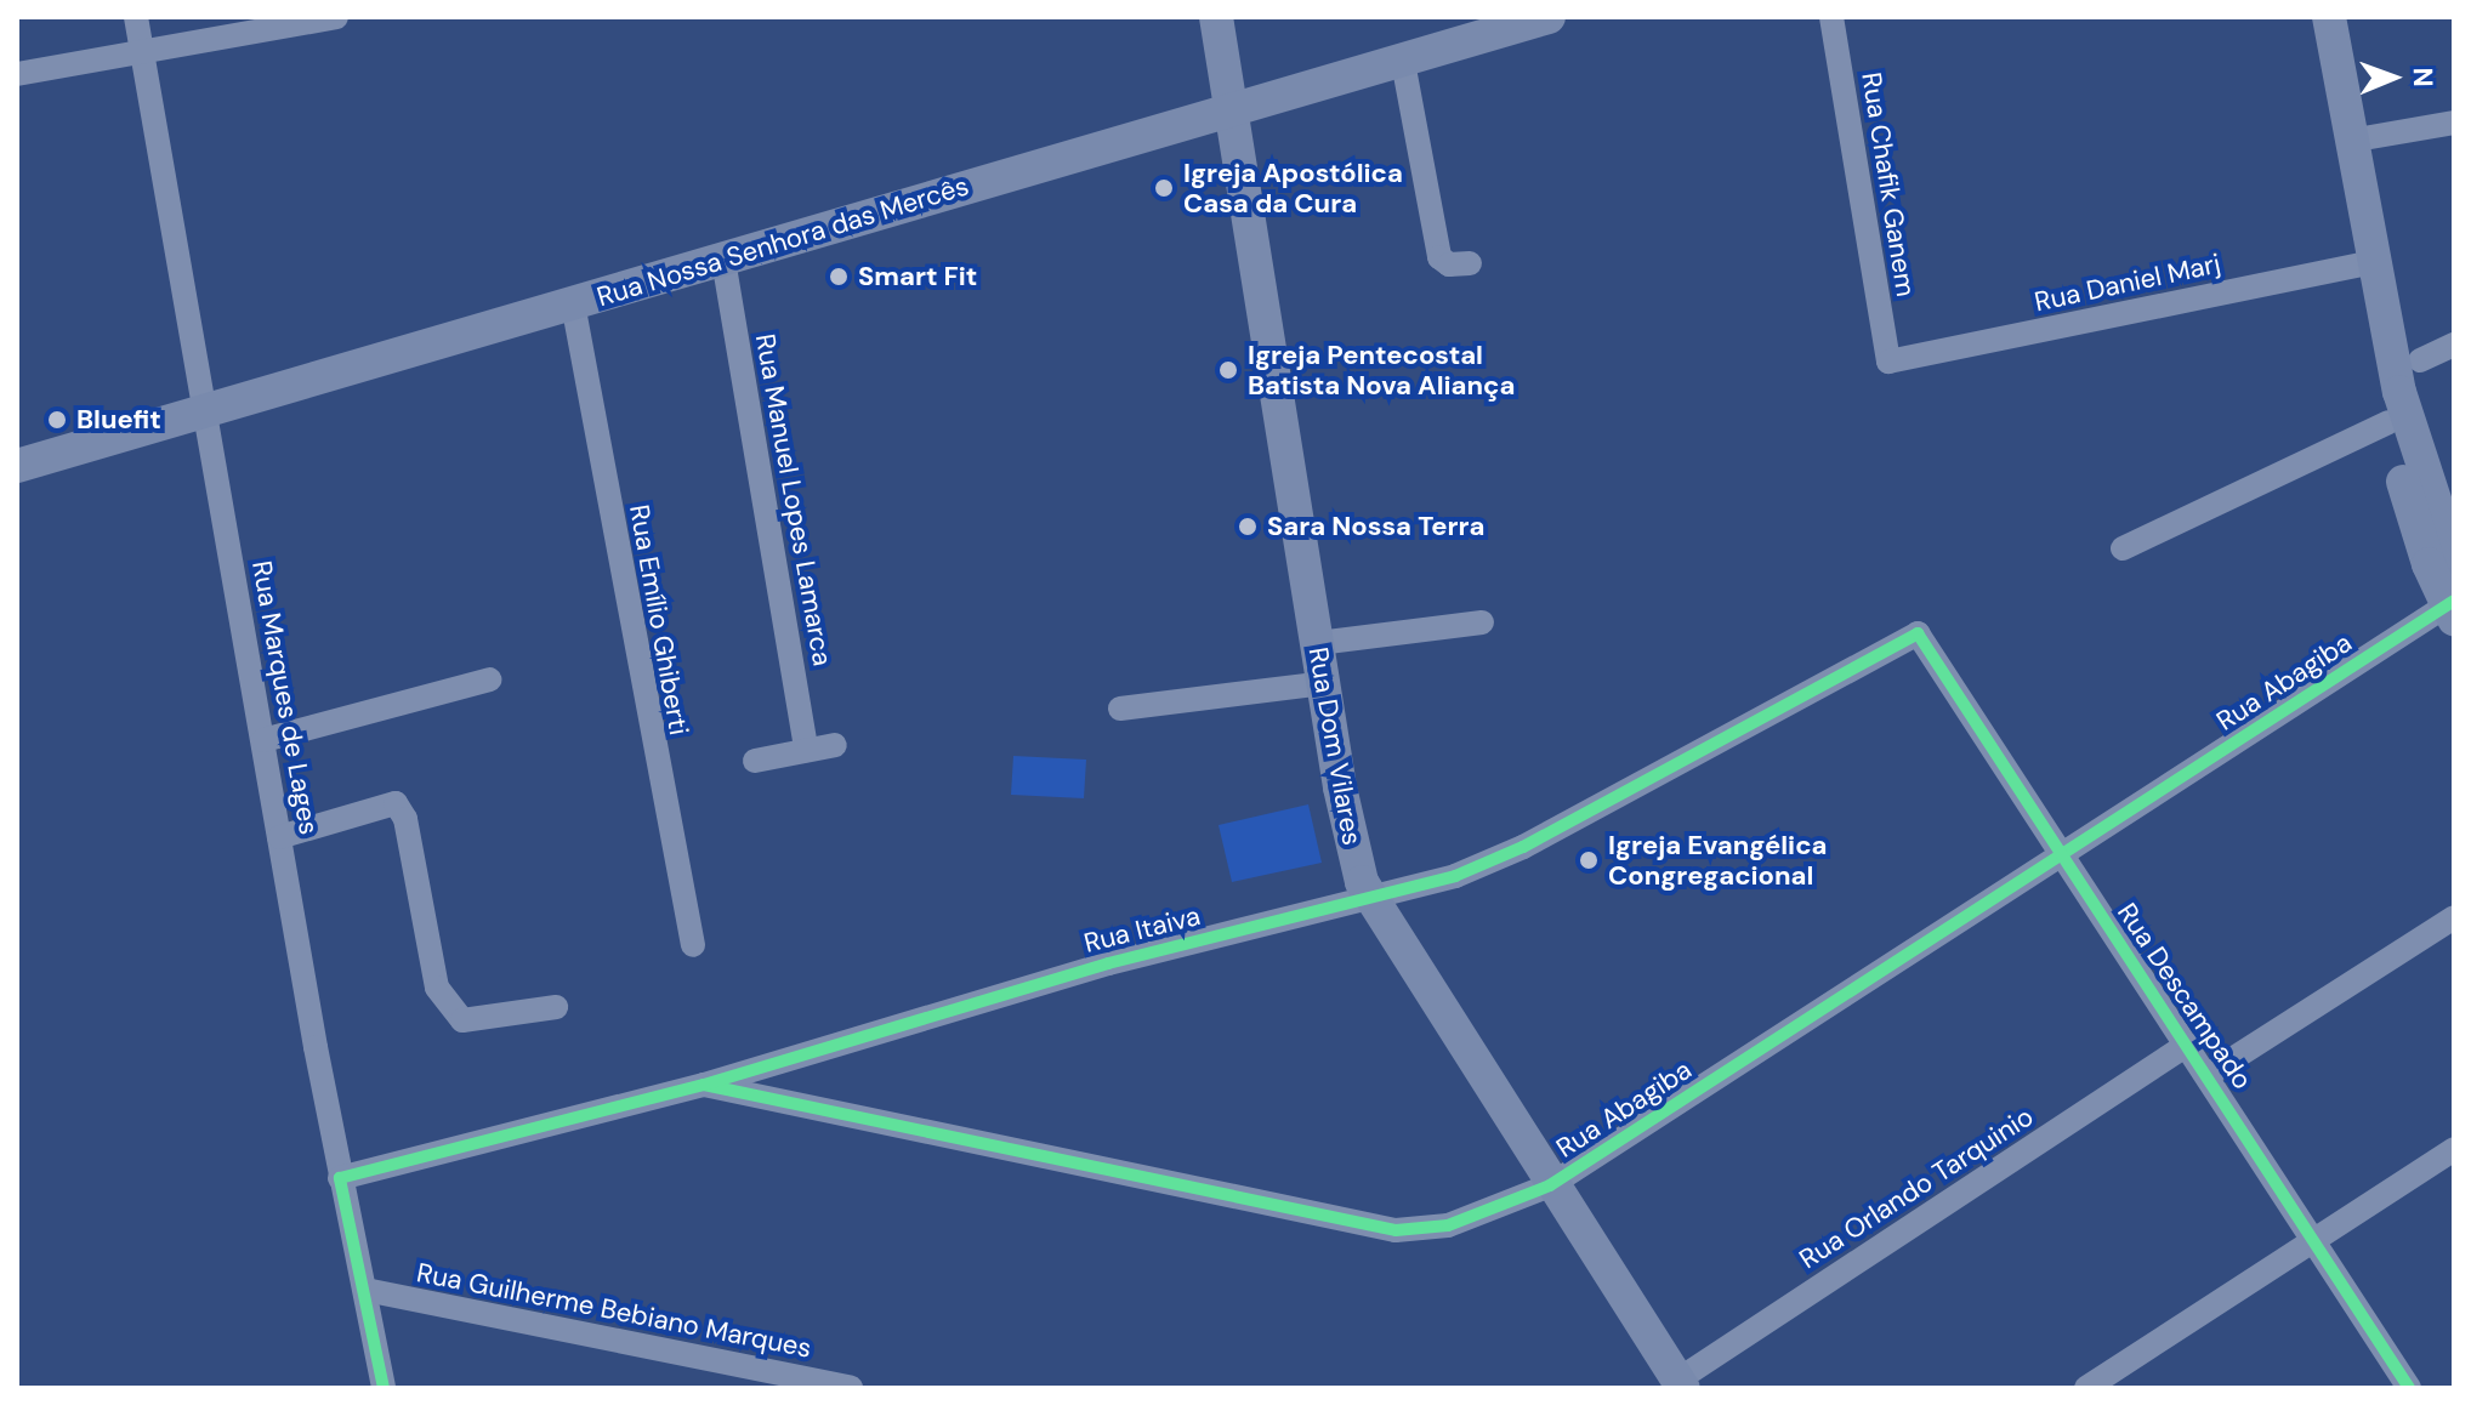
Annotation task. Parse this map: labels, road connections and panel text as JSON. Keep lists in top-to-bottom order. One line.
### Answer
{"streets":{"main road":["Rua Nossa Senhora das Mercês","Rua Dom Vilares"],"street":["Rua Chafik Ganem","Rua Daniel Marj","Rua Manuel Lopes Lamarca","Rua Emílio Ghiberti","Rua Abagiba","Rua Marques de Lages","Rua Itaiva","Rua Descampado","Rua Orlando Tarquinio","Rua Guilherme Bebiano Marques"]},"crossings":[["Rua Chafik Ganem","Rua Daniel Marj"],["Rua Nossa Senhora das Mercês","Rua Manuel Lopes Lamarca"],["Rua Nossa Senhora das Mercês","Rua Emílio Ghiberti"],["Rua Nossa Senhora das Mercês","Rua Marques de Lages"],["Rua Nossa Senhora das Mercês","Rua Dom Vilares"],["Rua Abagiba","Rua Dom Vilares"],["Rua Abagiba","Rua Itaiva"],["Rua Abagiba","Rua Descampado"],["Rua Marques de Lages","Rua Itaiva"],["Rua Marques de Lages","Rua Guilherme Bebiano Marques"],["Rua Dom Vilares","Rua Itaiva"],["Rua Dom Vilares","Rua Orlando Tarquinio"],["Rua Itaiva","Rua Descampado"],["Rua Descampado","Rua Orlando Tarquinio"]],"places":["Igreja Apostólica Casa da Cura","Smart Fit","Igreja Pentecostal Batista Nova Aliança","Bluefit","Sara Nossa Terra","Igreja Evangélica Congregacional"],"north":"right"}
